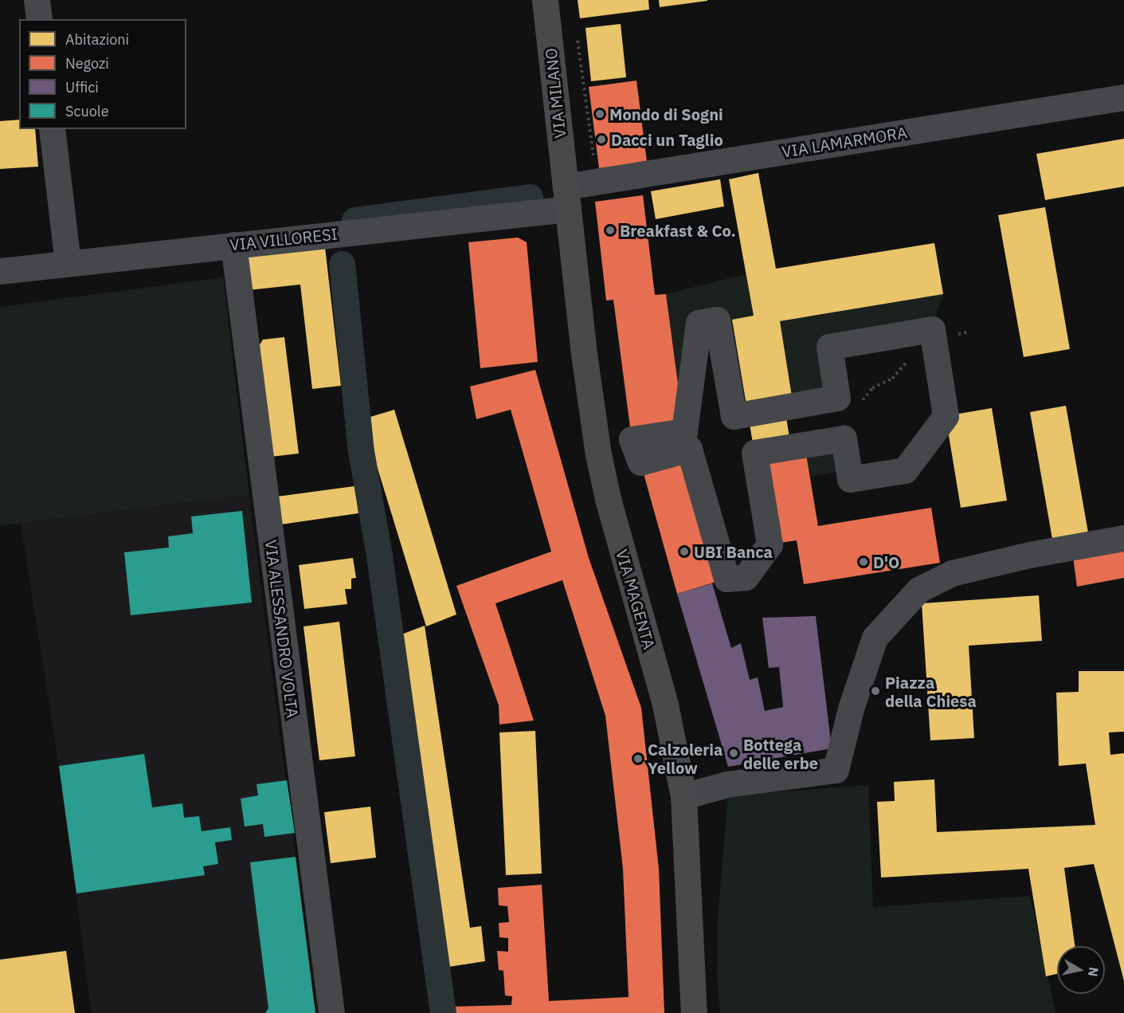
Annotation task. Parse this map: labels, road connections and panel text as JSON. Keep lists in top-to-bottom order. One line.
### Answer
{"streets":{"main road":["VIA MILANO","VIA MAGENTA"],"street":["VIA LAMARMORA","VIA VILLORESI","VIA ALESSANDRO VOLTA"]},"crossings":[["VIA MILANO","VIA LAMARMORA"],["VIA MILANO","VIA VILLORESI"],["VIA MILANO","VIA MAGENTA"],["VIA LAMARMORA","VIA VILLORESI"],["VIA LAMARMORA","VIA MAGENTA"],["VIA VILLORESI","VIA MAGENTA"],["VIA VILLORESI","VIA ALESSANDRO VOLTA"]],"places":["Mondo di Sogni","Dacci un Taglio","Breakfast & Co.","UBI Banca","D'O","Piazza della Chiesa","Bottega delle erbe","Calzoleria Yellow"],"legend":["Abitazioni","Negozi","Uffici","Scuole"],"north":"right"}
